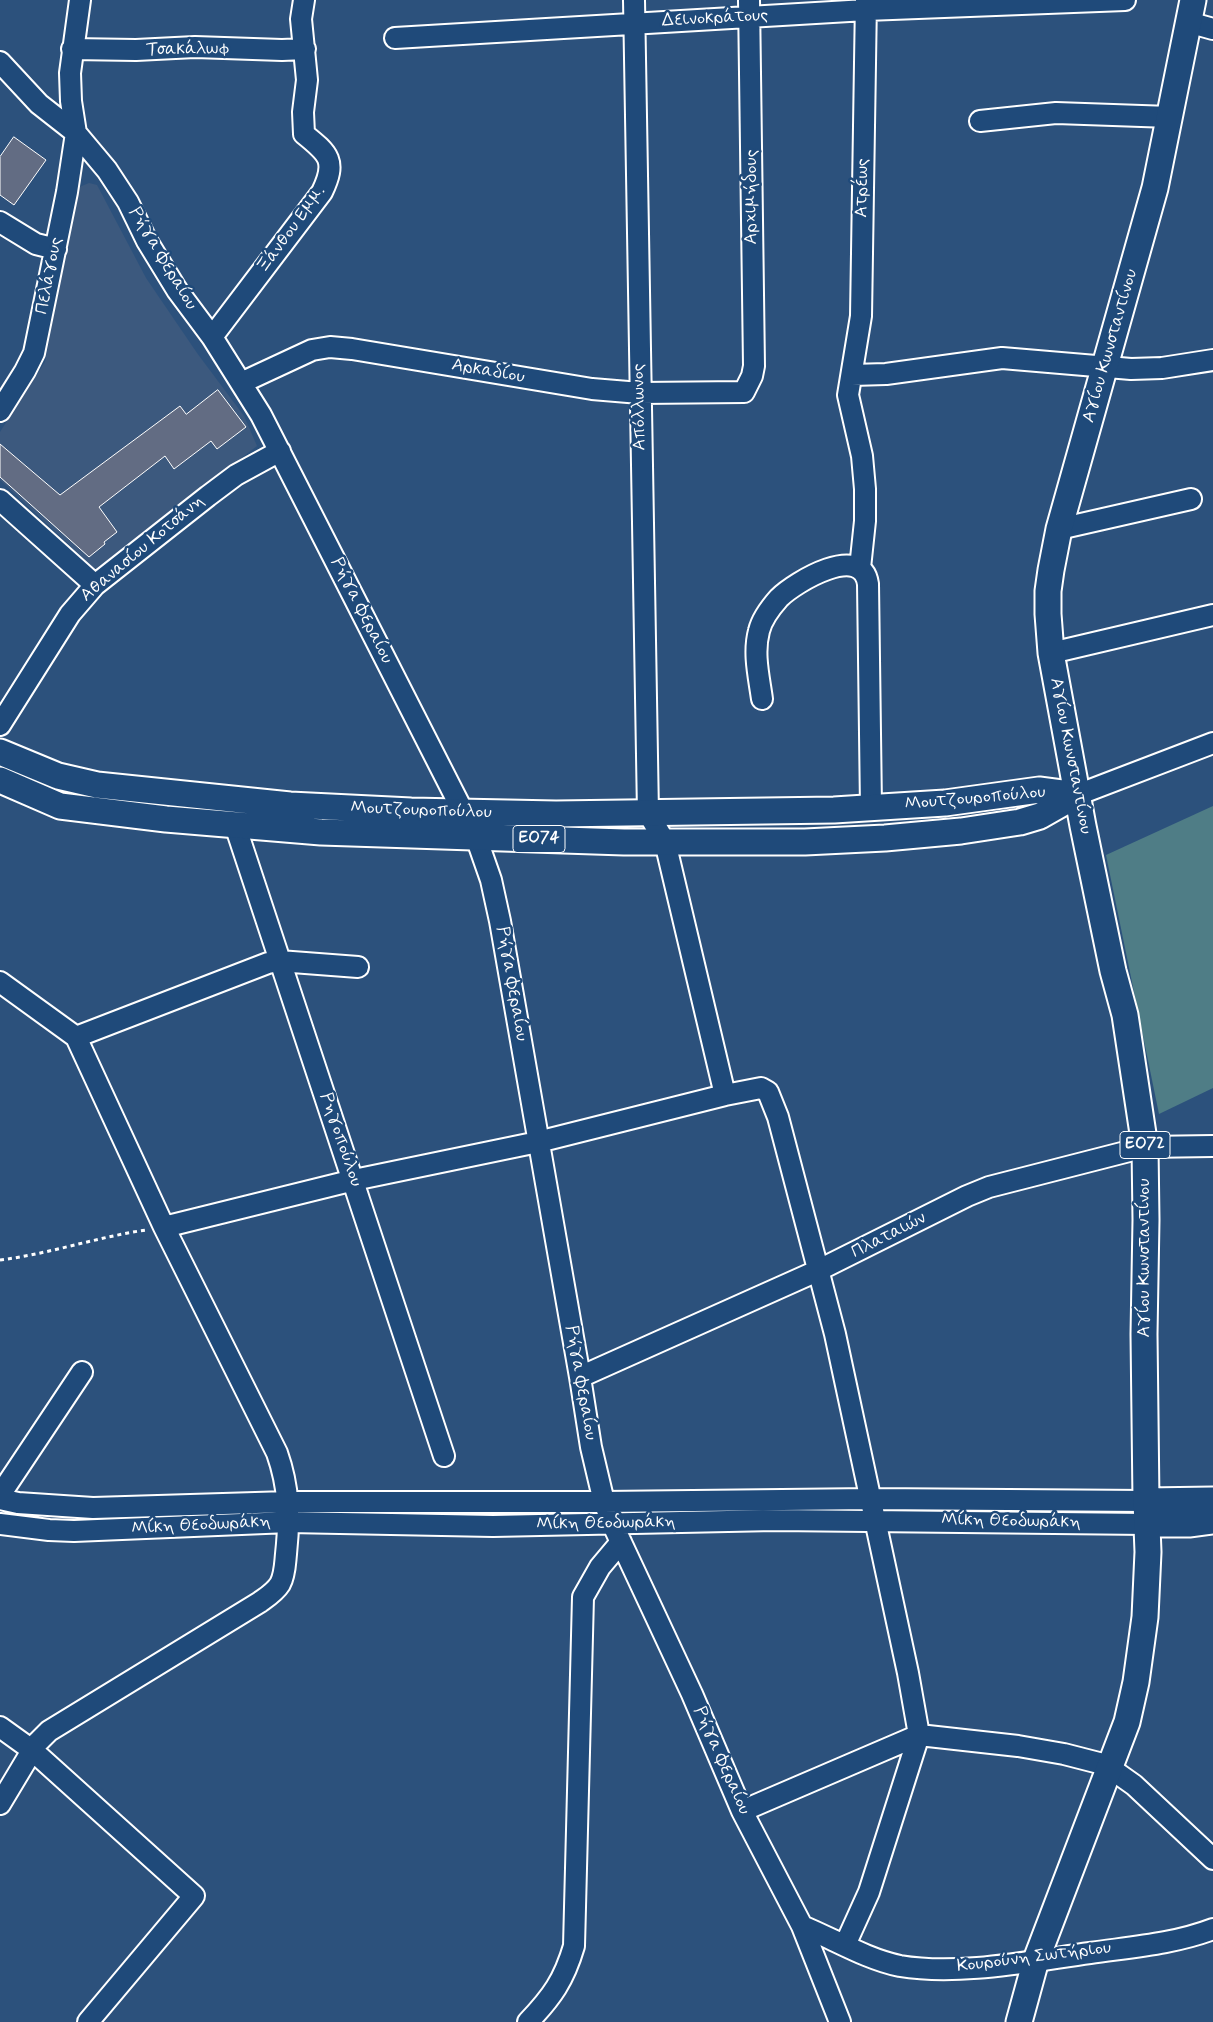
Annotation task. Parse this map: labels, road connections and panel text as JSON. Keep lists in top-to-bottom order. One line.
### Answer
{"streets":{"main road":["Αγίου Κωνσταντίνου","Μουτζουροπούλου","ΕΟ74","ΕΟ72","Μίκη Θεοδωράκη"],"street":["Δεινοκράτους","Τσακάλωφ","Ατρέως","Αρχιμήδους","Ξάνθου Εμμ.","Ρήγα Φεραίου","Πελάγους","Αρκαδίου","Απόλλωνος","Αθανασίου Κοτσάνη","Ρηγοπούλου","Πλαταιών","Κουρούνη Σωτήριου"]},"crossings":[["Δεινοκράτους","Ατρέως"],["Δεινοκράτους","Αρχιμήδους"],["Δεινοκράτους","Απόλλωνος"],["Τσακάλωφ","Ξάνθου Εμμ."],["Αρχιμήδους","Αρκαδίου"],["Ξάνθου Εμμ.","Ρήγα Φεραίου"],["Ρήγα Φεραίου","Πελάγους"],["Ρήγα Φεραίου","Αρκαδίου"],["Ρήγα Φεραίου","Αθανασίου Κοτσάνη"],["Ρήγα Φεραίου","Μουτζουροπούλου"],["Ρήγα Φεραίου","Πλαταιών"],["Ρήγα Φεραίου","Μίκη Θεοδωράκη"],["Ρήγα Φεραίου","Κουρούνη Σωτήριου"],["Αγίου Κωνσταντίνου","Μουτζουροπούλου"],["Αγίου Κωνσταντίνου","ΕΟ72"],["Αγίου Κωνσταντίνου","Πλαταιών"],["Αγίου Κωνσταντίνου","Μίκη Θεοδωράκη"],["Αρκαδίου","Απόλλωνος"],["Απόλλωνος","Μουτζουροπούλου"],["Μουτζουροπούλου","Ρηγοπούλου"],["ΕΟ72","Μίκη Θεοδωράκη"],["ΕΟ72","Κουρούνη Σωτήριου"]]}
